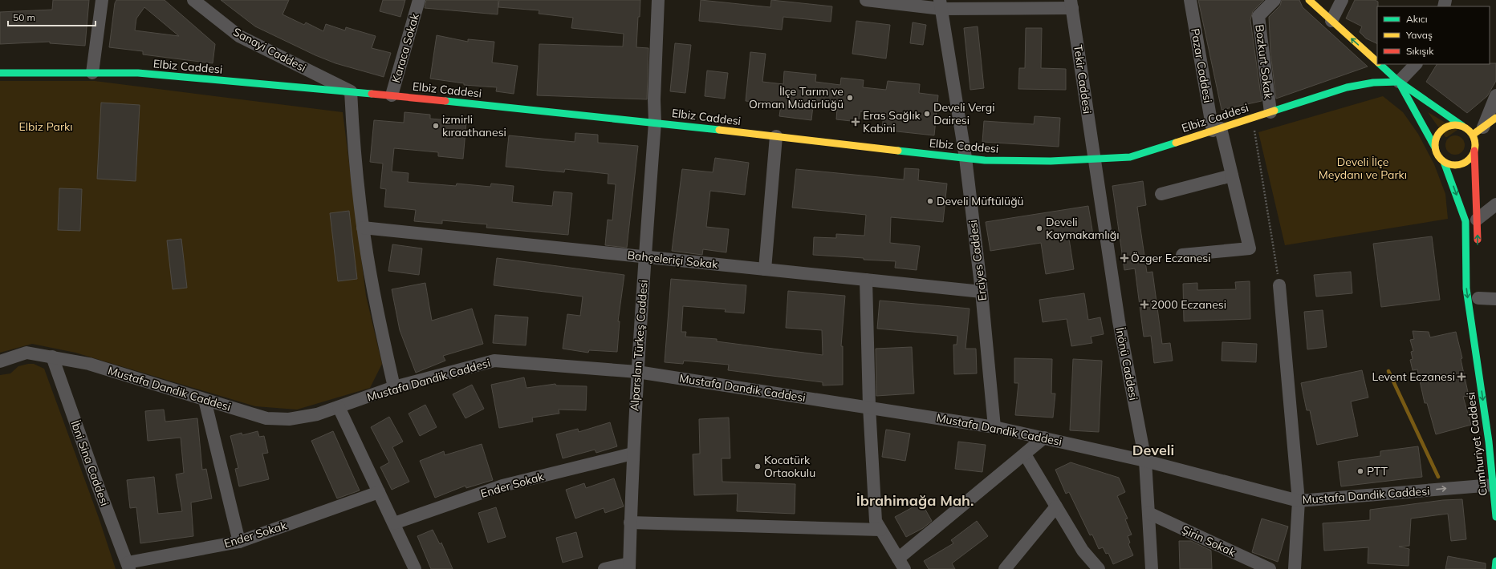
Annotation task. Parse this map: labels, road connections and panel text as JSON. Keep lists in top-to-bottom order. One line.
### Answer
{"streets":{"street":["Karaca Sokak","Sanayi Caddesi","Bozkurt Sokak","Pazar Caddesi","Elbiz Caddesi","Tekir Caddesi","Bahçeleriçi Sokak","Erciyes Caddesi","Alparslan Türkeş Caddesi","İnönü Caddesi","Mustafa Dandik Caddesi","Cumhuriyet Caddesi","İbni Sina Caddesi","Ender Sokak","Şirin Sokak"]},"crossings":[["Karaca Sokak","Elbiz Caddesi"],["Sanayi Caddesi","Elbiz Caddesi"],["Bozkurt Sokak","Elbiz Caddesi"],["Pazar Caddesi","Elbiz Caddesi"],["Elbiz Caddesi","Tekir Caddesi"],["Elbiz Caddesi","Erciyes Caddesi"],["Elbiz Caddesi","Alparslan Türkeş Caddesi"],["Elbiz Caddesi","İnönü Caddesi"],["Tekir Caddesi","İnönü Caddesi"],["Bahçeleriçi Sokak","Erciyes Caddesi"],["Bahçeleriçi Sokak","Alparslan Türkeş Caddesi"],["Erciyes Caddesi","Mustafa Dandik Caddesi"],["Alparslan Türkeş Caddesi","Mustafa Dandik Caddesi"],["Alparslan Türkeş Caddesi","Ender Sokak"],["İnönü Caddesi","Mustafa Dandik Caddesi"],["İnönü Caddesi","Şirin Sokak"],["Mustafa Dandik Caddesi","Cumhuriyet Caddesi"],["Mustafa Dandik Caddesi","İbni Sina Caddesi"],["İbni Sina Caddesi","Ender Sokak"]],"districts":["Develi","İbrahimağa Mah."],"parks":["Elbiz Parkı","Develi İlçe Meydanı ve Parkı"],"places":{"other":["İlçe Tarım ve Orman Müdürlüğü","Develi Vergi Dairesi","izmirli kıraathanesi","Develi Müftülüğü","Develi Kaymakamlığı","Kocatürk Ortaokulu","PTT"],"health":["Eras Sağlık Kabini","Özger Eczanesi","2000 Eczanesi","Levent Eczanesi"]},"legend":["Akıcı","Yavaş","Sıkışık"],"scale_bar":"50 m"}
